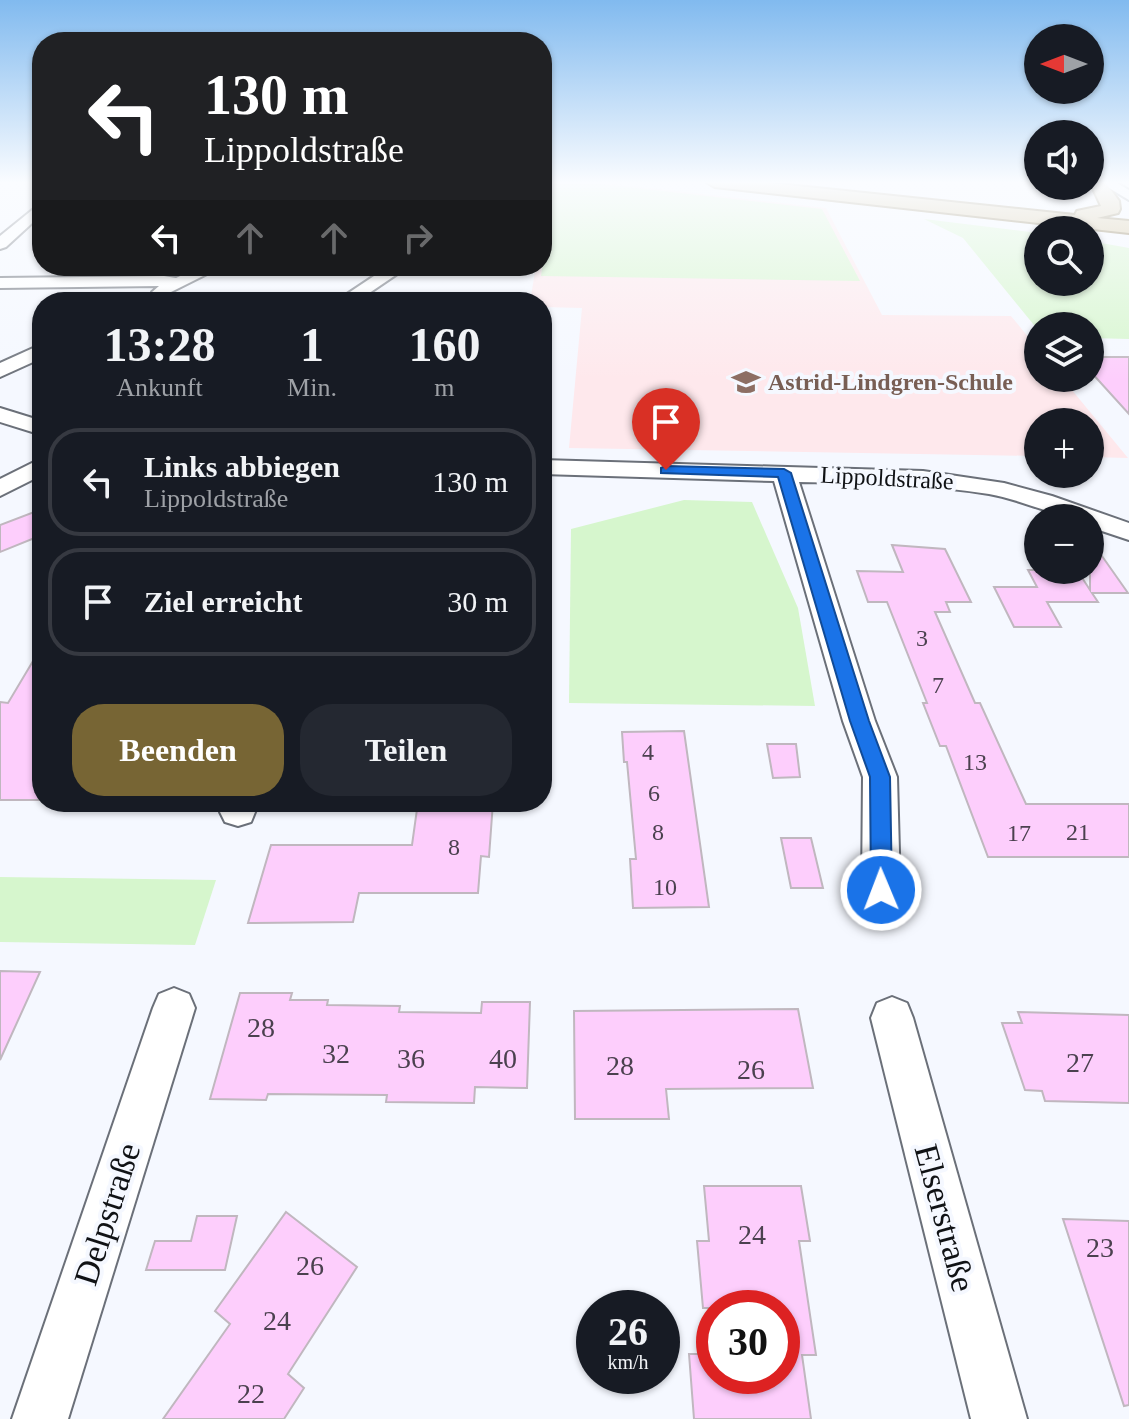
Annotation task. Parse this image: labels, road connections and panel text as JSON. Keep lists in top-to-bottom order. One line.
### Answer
{"streets":{"street":["Lippoldstraße","Delpstraße","Elserstraße"]},"places":{"school or university":["Astrid-Lindgren-Schule"]},"house_numbers":["3","7","4","13","6","8","21","17","8","10","28","32","36","40","27","28","26","24","23","26","24","22"],"north":"left","page":{"map_buttons":["+","−"],"turn":["130 m","Lippoldstraße"],"eta":["13:28","Ankunft","1","Min.","160","m"],"list":[{"name":"Links abbiegen","note":"Lippoldstraße","value":"130 m"},{"name":"Ziel erreicht","value":"30 m"}],"buttons":["Beenden","Teilen"],"speed":"26 km/h","limit":"30"}}
